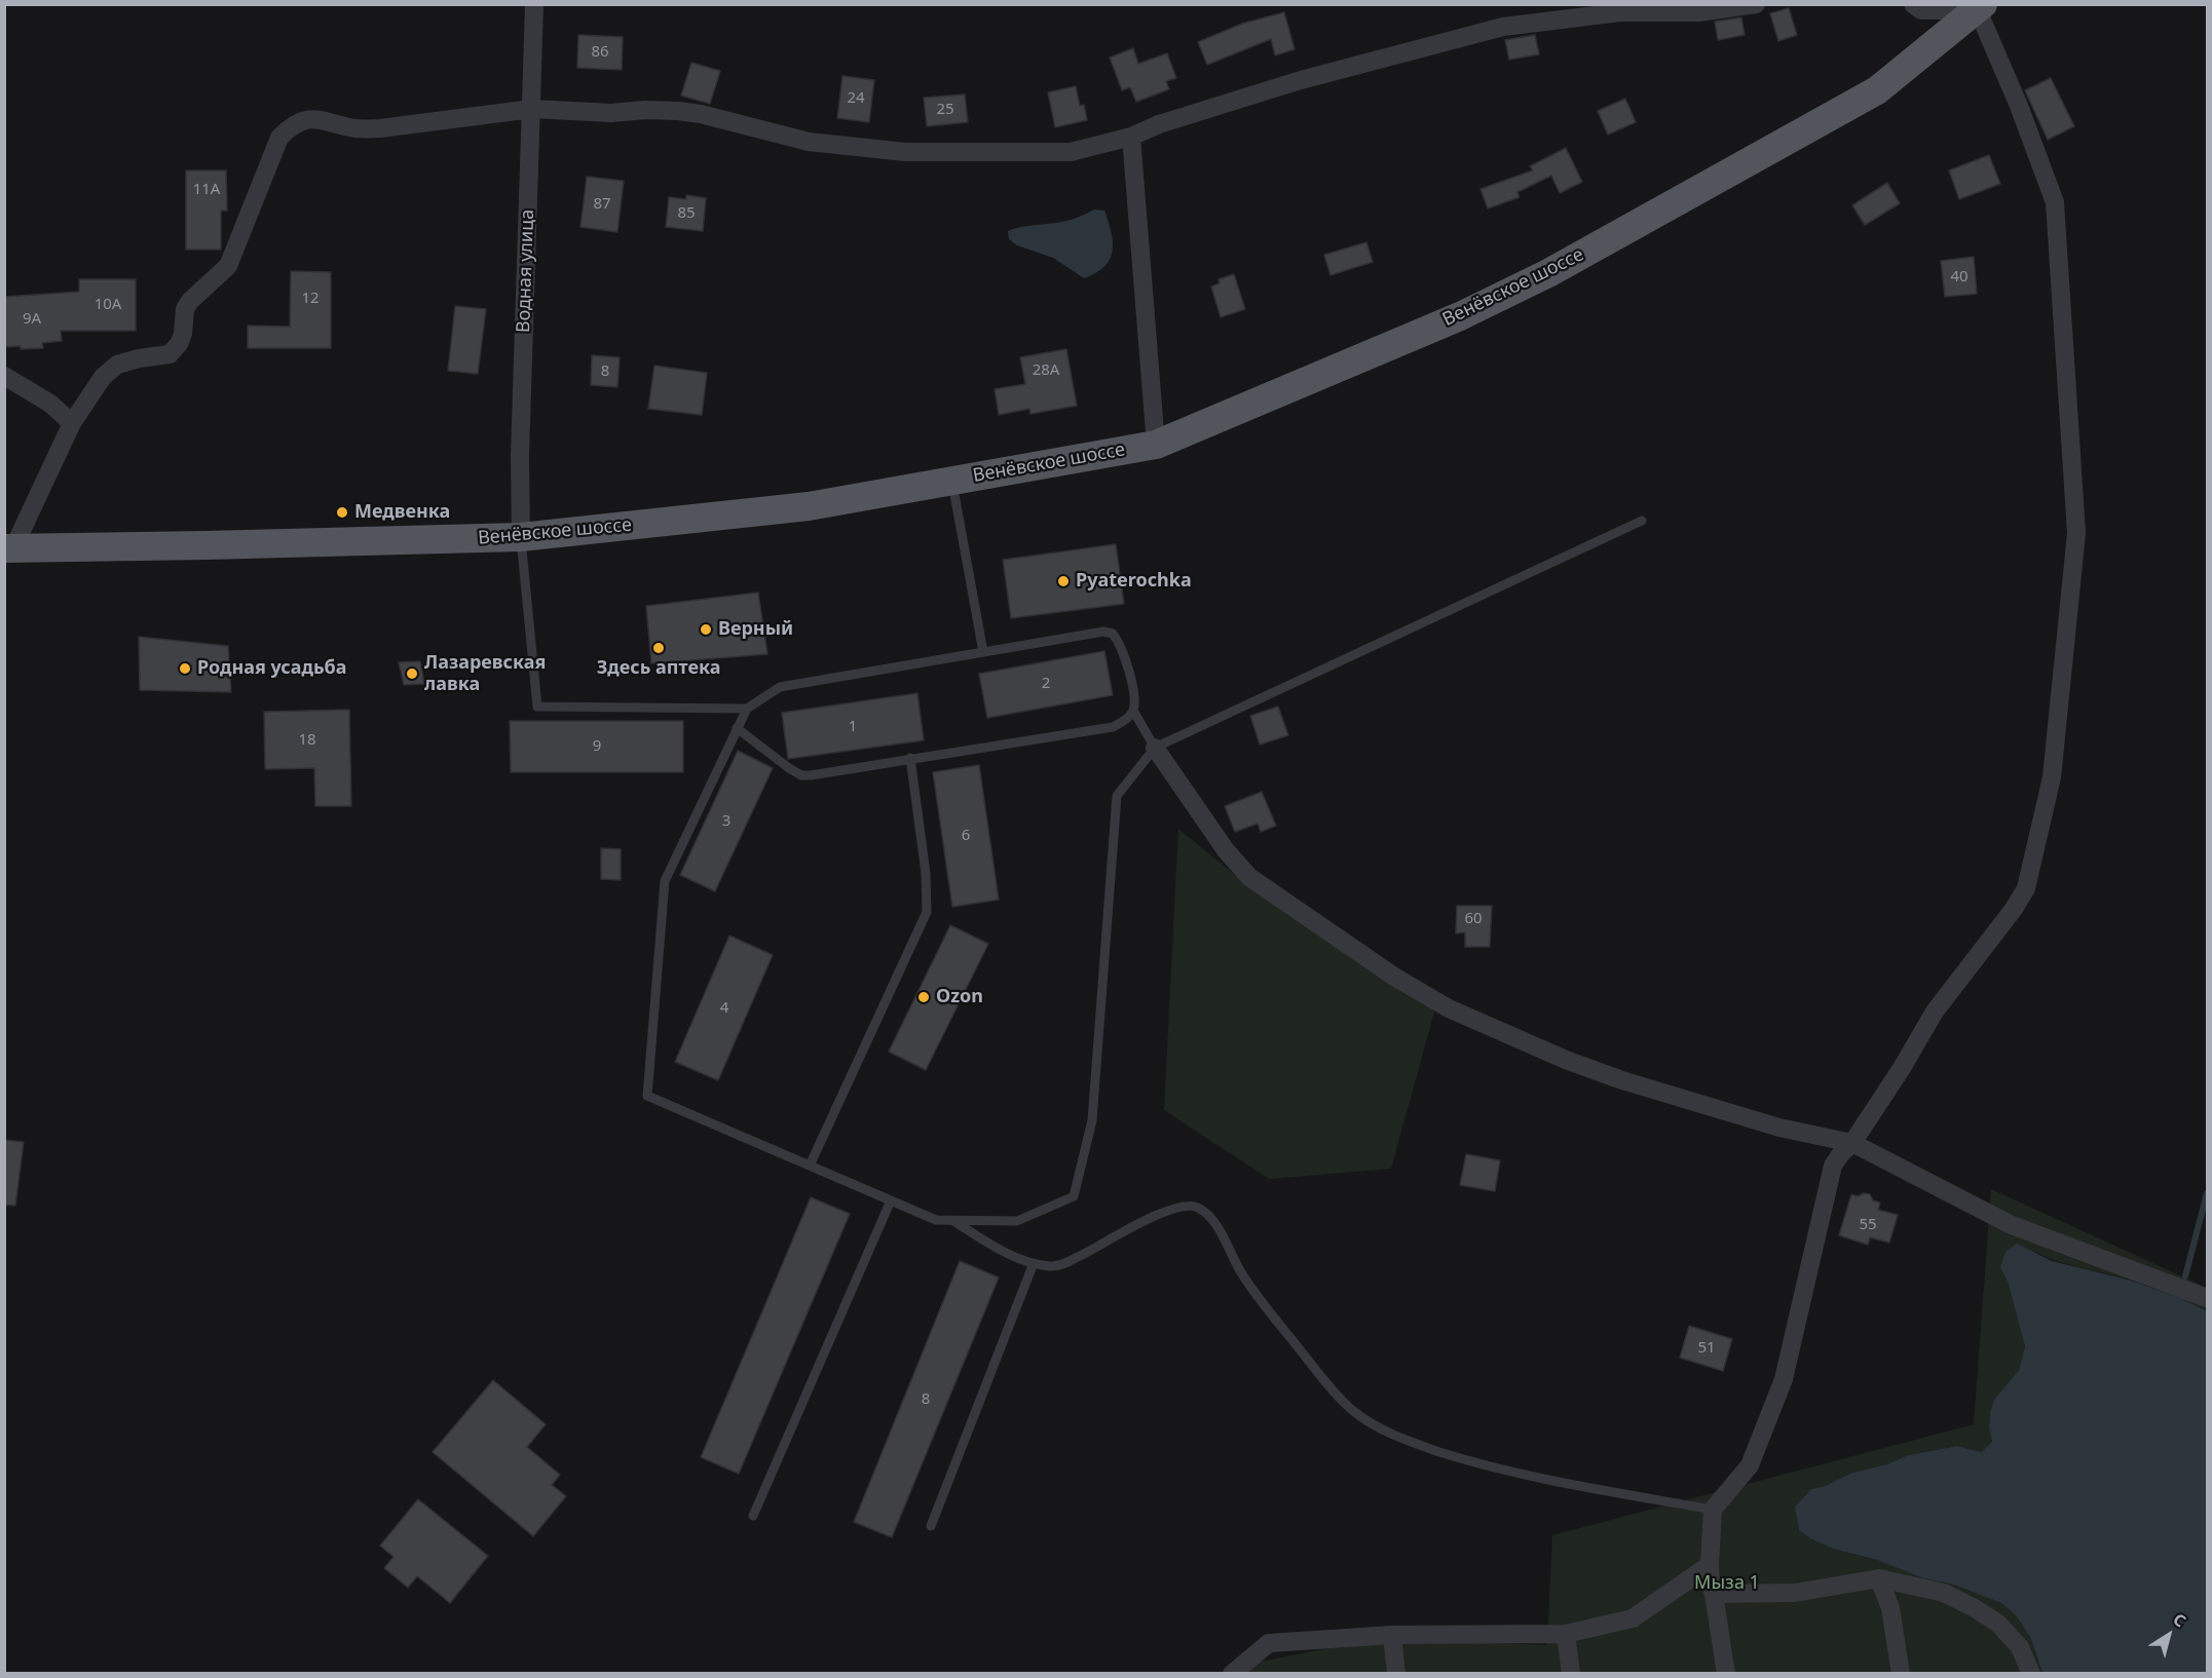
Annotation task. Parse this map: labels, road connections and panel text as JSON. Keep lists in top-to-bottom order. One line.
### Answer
{"streets":{"main road":["Венёвское шоссе"],"street":["Водная улица"]},"crossings":[["Водная улица","Венёвское шоссе"]],"parks":["Мыза 1"],"places":["Медвенка","Pyaterochka","Верный","Здесь аптека","Родная усадьба","Лазаревская лавка","Ozon"],"house_numbers":["86","24","25","11А","87","85","40","12","10А","9А","28А","8","2","1","18","9","3","6","60","4","55","51","8"],"north":"top right"}
